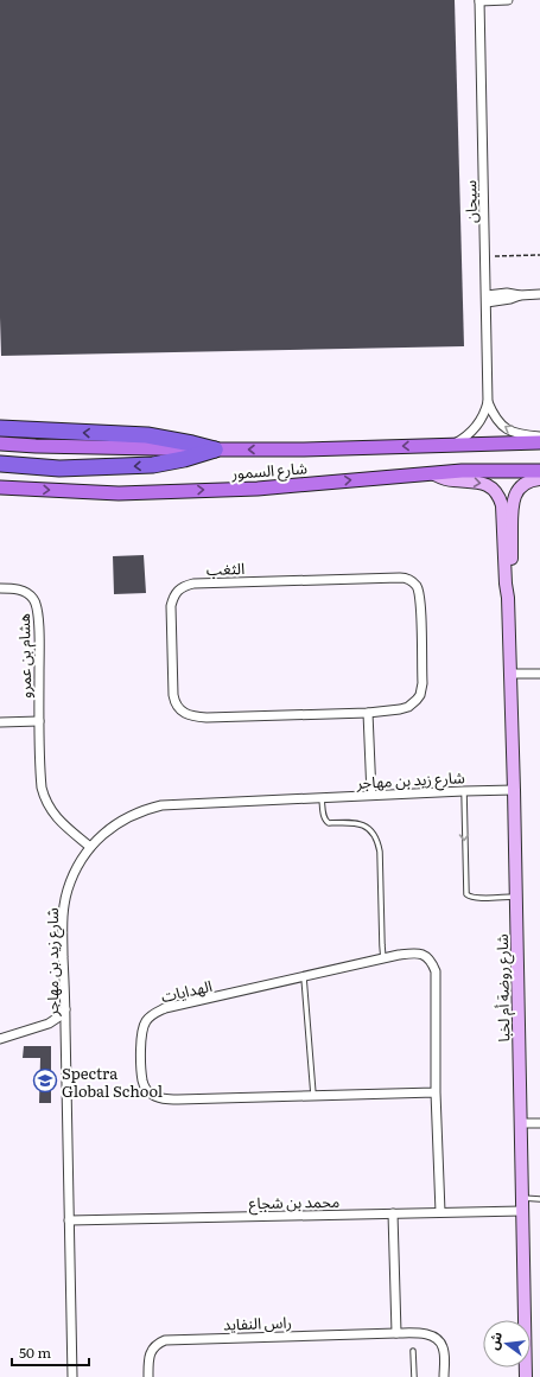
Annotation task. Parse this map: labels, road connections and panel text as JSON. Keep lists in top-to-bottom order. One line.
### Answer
{"streets":{"main road":["شارع السمور"],"street":["سيحان","الثغب","هشام بن عمرو","شارع زيد بن مهاجر","شارع روضة أم لخبا","الهدايات","محمد بن شجاع","راس النفايد"]},"crossings":[["سيحان","شارع السمور"],["شارع السمور","شارع روضة أم لخبا"],["هشام بن عمرو","شارع زيد بن مهاجر"],["شارع زيد بن مهاجر","شارع روضة أم لخبا"],["شارع زيد بن مهاجر","محمد بن شجاع"],["شارع روضة أم لخبا","محمد بن شجاع"],["الهدايات","محمد بن شجاع"]],"places":{"school or university":["Spectra Global School"]},"scale_bar":"50 m","north":"left"}
